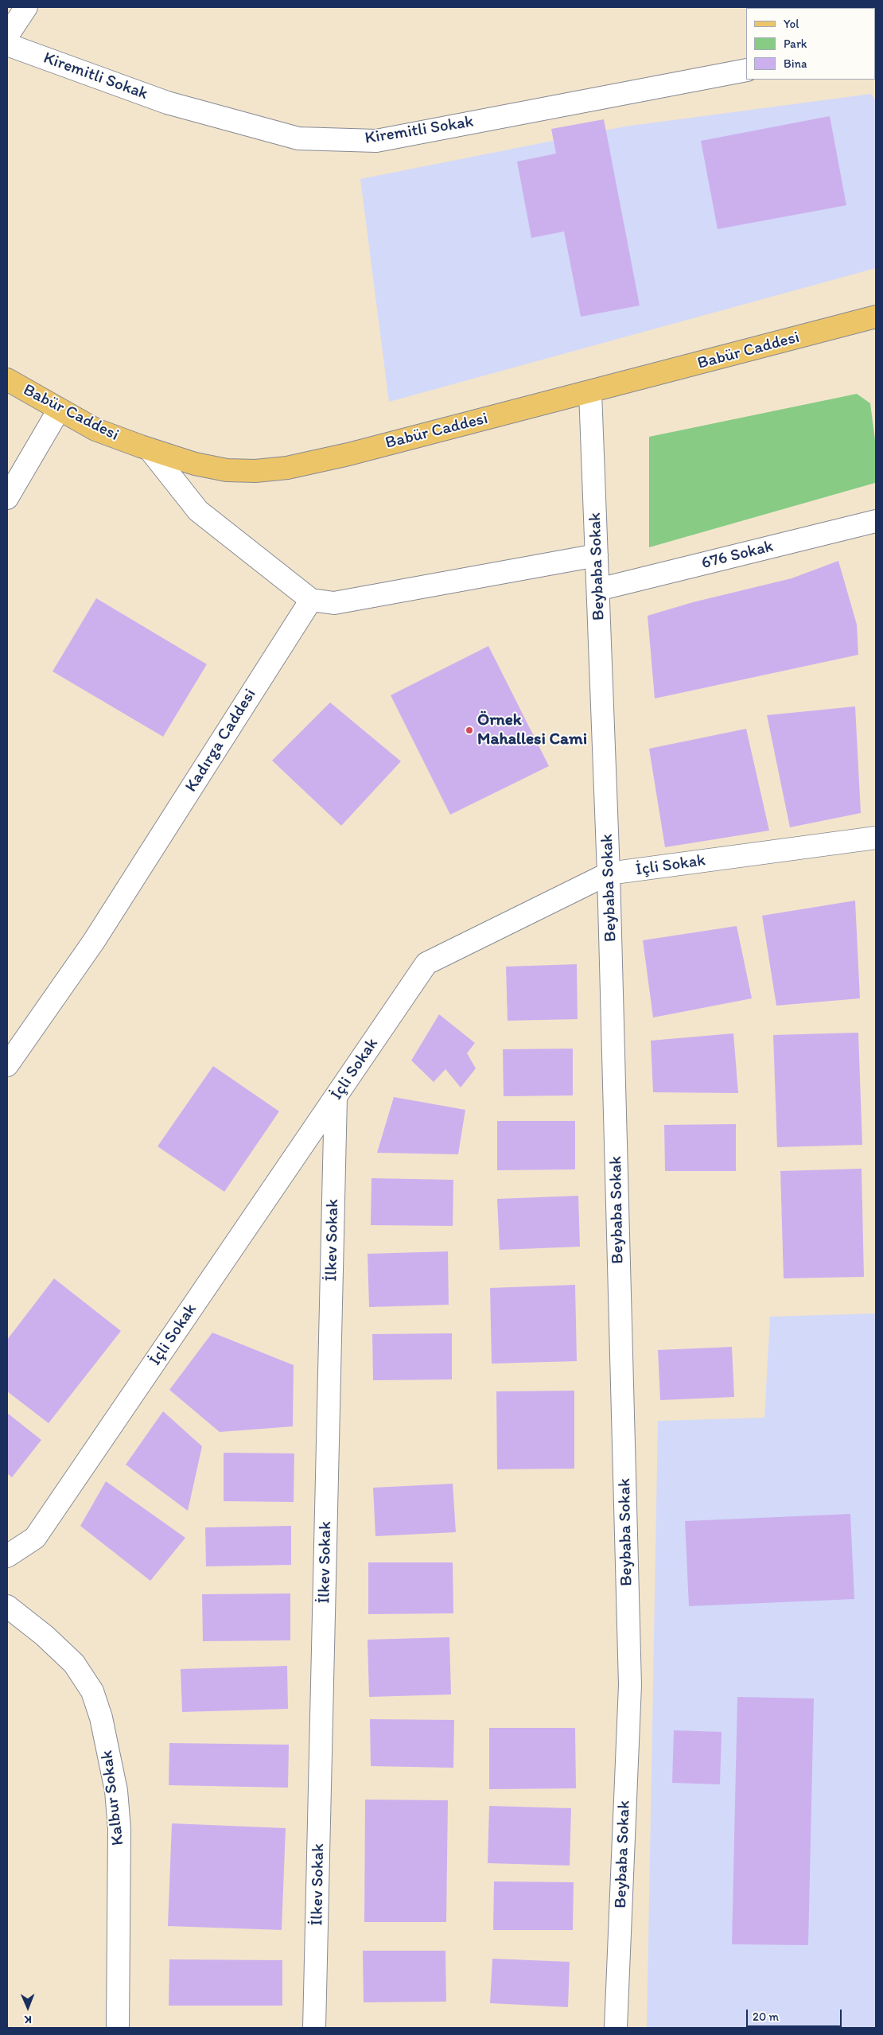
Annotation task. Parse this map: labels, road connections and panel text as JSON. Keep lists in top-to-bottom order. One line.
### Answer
{"streets":{"main road":["Babür Caddesi"],"street":["Kiremitli Sokak","676 Sokak","Beybaba Sokak","Kadırga Caddesi","İçli Sokak","İlkev Sokak","Kalbur Sokak"]},"crossings":[["Babür Caddesi","Beybaba Sokak"],["676 Sokak","Beybaba Sokak"],["Beybaba Sokak","İçli Sokak"],["İçli Sokak","İlkev Sokak"]],"places":["Örnek Mahallesi Cami"],"legend":["Yol","Park","Bina"],"scale_bar":"20 m","north":"bottom"}
